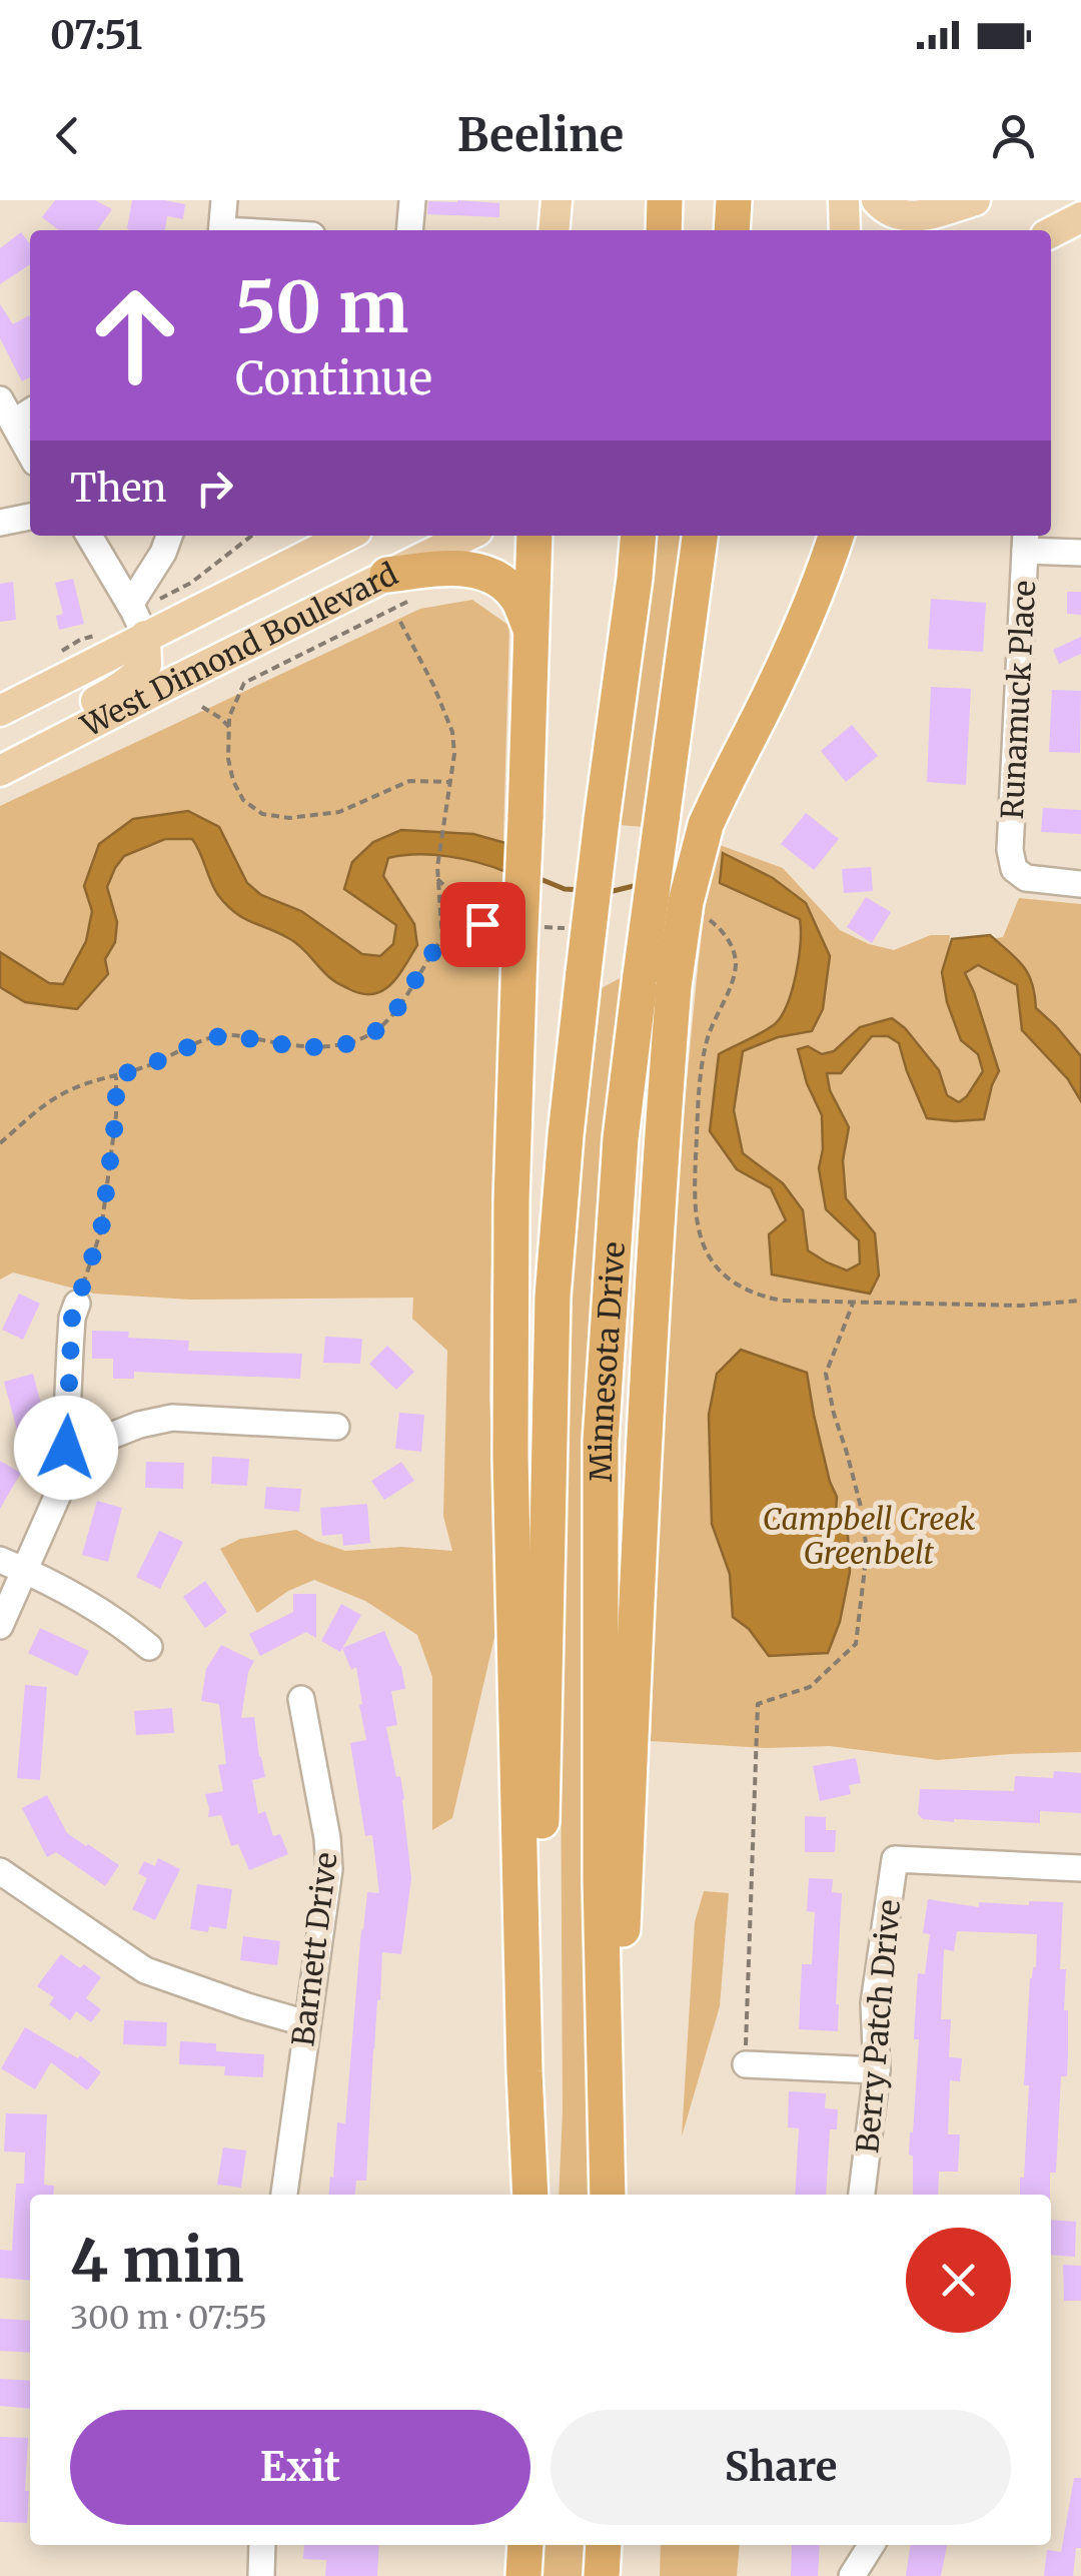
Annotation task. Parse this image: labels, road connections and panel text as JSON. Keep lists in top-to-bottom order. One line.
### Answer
{"streets":{"highway":["Minnesota Drive"],"main road":["West Dimond Boulevard"],"street":["Runamuck Place","Barnett Drive","Berry Patch Drive"]},"parks":["Campbell Creek Greenbelt"],"page":{"status":"07:51","header":"Beeline","turn":["50 m","Continue"],"then":"Then","heading":["4 min","300 m · 07:55"],"buttons":["Exit","Share"]}}
